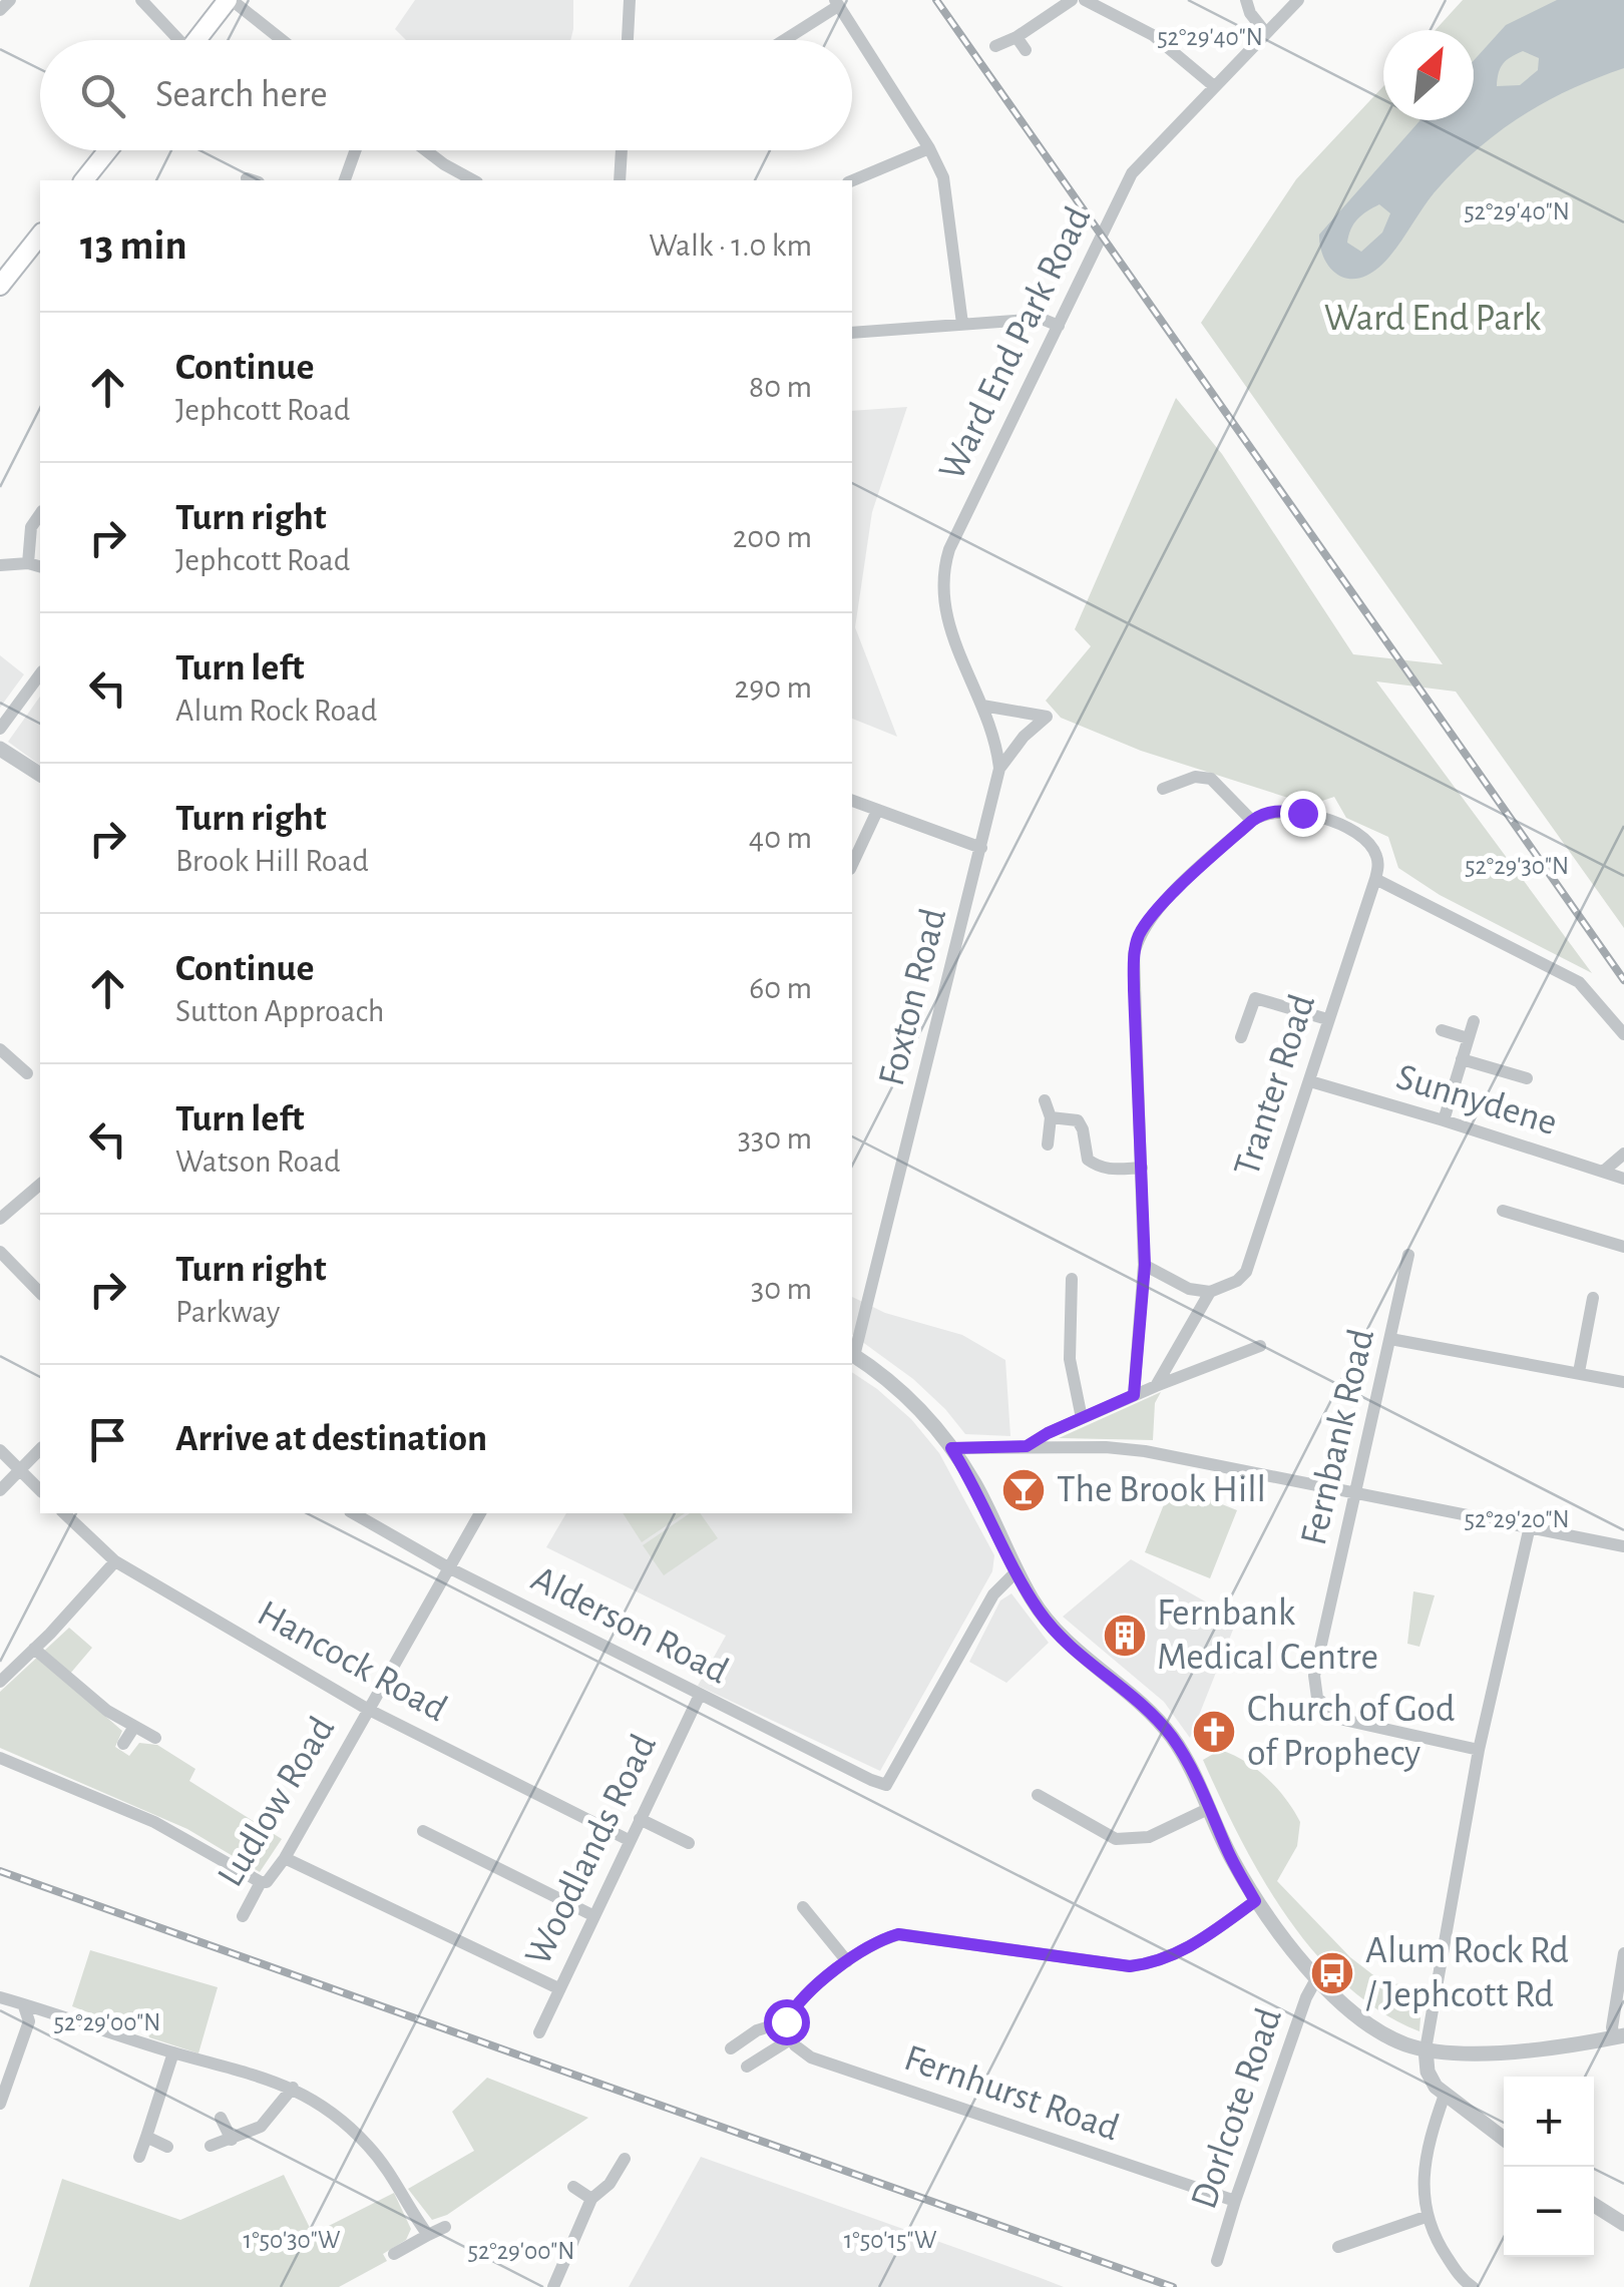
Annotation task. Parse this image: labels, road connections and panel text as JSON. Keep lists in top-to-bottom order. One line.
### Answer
{"streets":{"street":["Ward End Park Road","Foxton Road","Tranter Road","Sunnydene","Fernbank Road","Alderson Road","Hancock Road","Ludlow Road","Woodlands Road","Fernhurst Road","Dorlcote Road"]},"crossings":[["Ward End Park Road","Foxton Road"],["Tranter Road","Sunnydene"],["Alderson Road","Ludlow Road"],["Alderson Road","Woodlands Road"],["Hancock Road","Ludlow Road"],["Hancock Road","Woodlands Road"],["Fernhurst Road","Dorlcote Road"]],"parks":["Ward End Park"],"places":{"bar":["The Brook Hill"],"building":["Fernbank Medical Centre"],"church":["Church of God of Prophecy"],"bus stop":["Alum Rock Rd / Jephcott Rd"]},"north":"top right","page":{"search":"Search here","heading":["13 min","Walk · 1.0 km"],"list":[["Continue","Jephcott Road","80 m"],["Turn right","Jephcott Road","200 m"],["Turn left","Alum Rock Road","290 m"],["Turn right","Brook Hill Road","40 m"],["Continue","Sutton Approach","60 m"],["Turn left","Watson Road","330 m"],["Turn right","Parkway","30 m"],"Arrive at destination"],"map_buttons":["+","−"]},"coordinates":["52°29'40\"N","52°29'30\"N","52°29'20\"N","52°29'00\"N","1°50'30\"W","1°50'15\"W"]}
